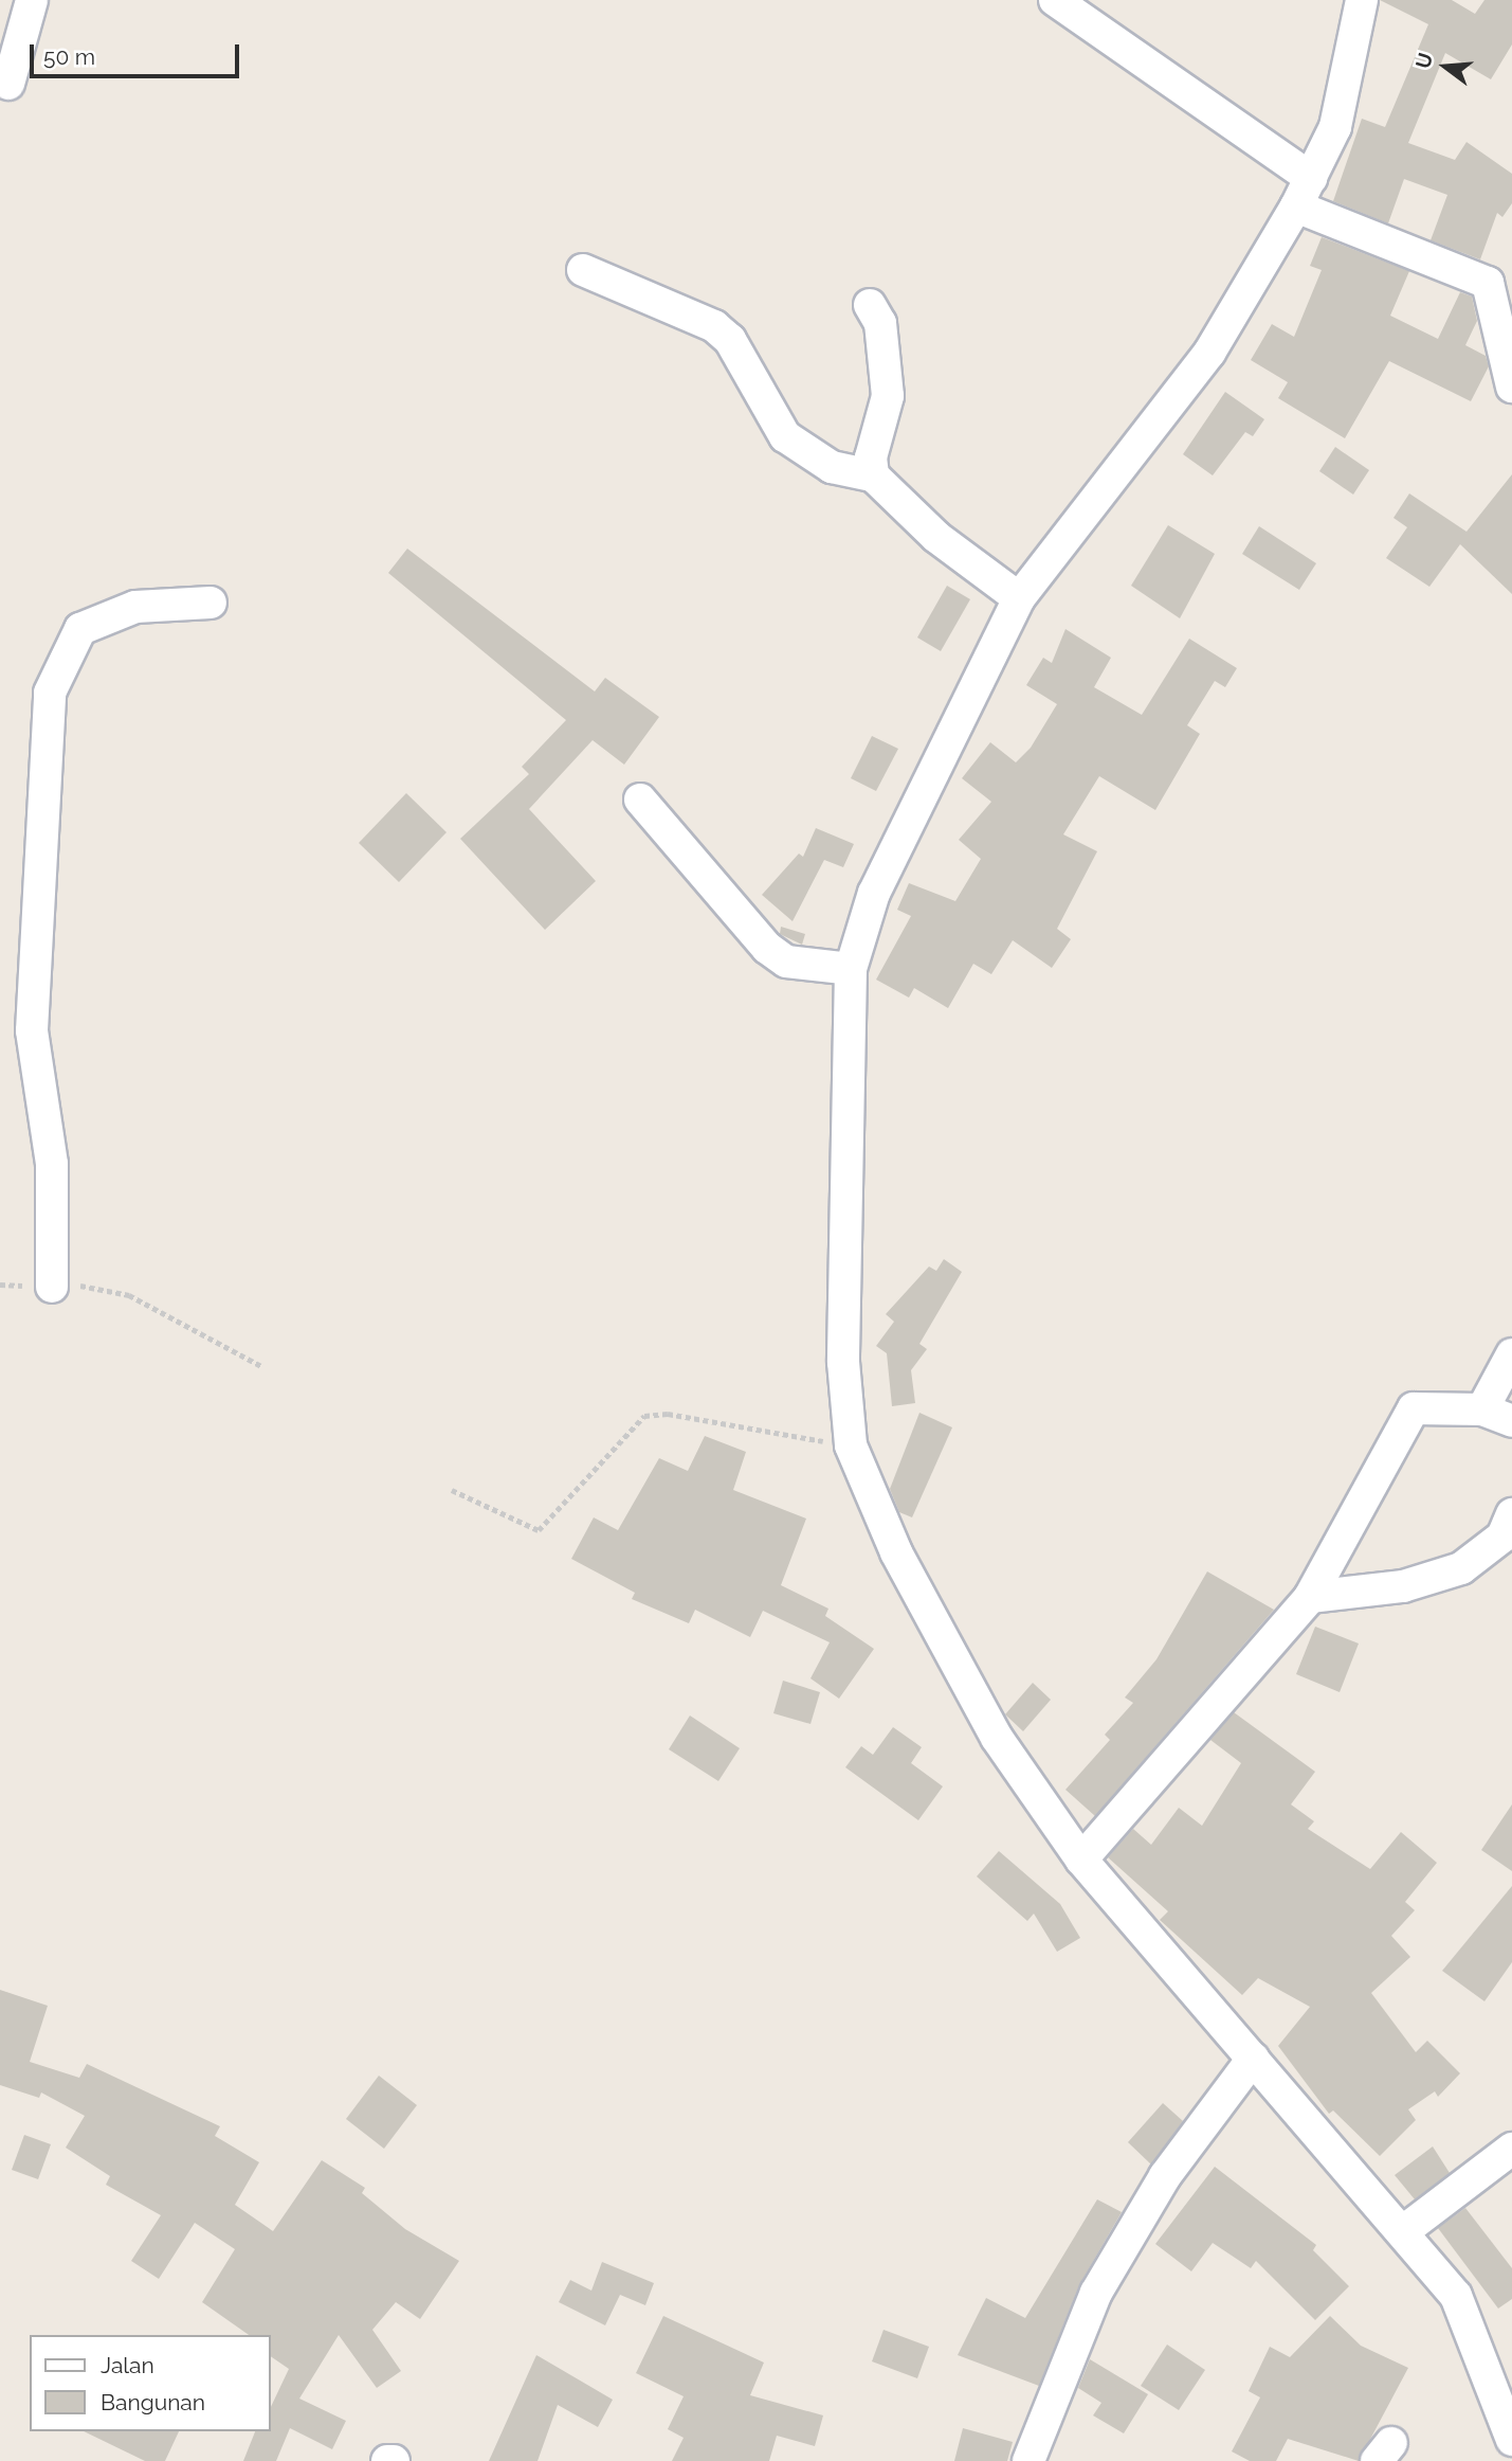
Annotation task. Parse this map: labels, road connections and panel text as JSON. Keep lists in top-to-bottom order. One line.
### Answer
{"legend":["Jalan","Bangunan"],"scale_bar":"50 m","north":"left"}
